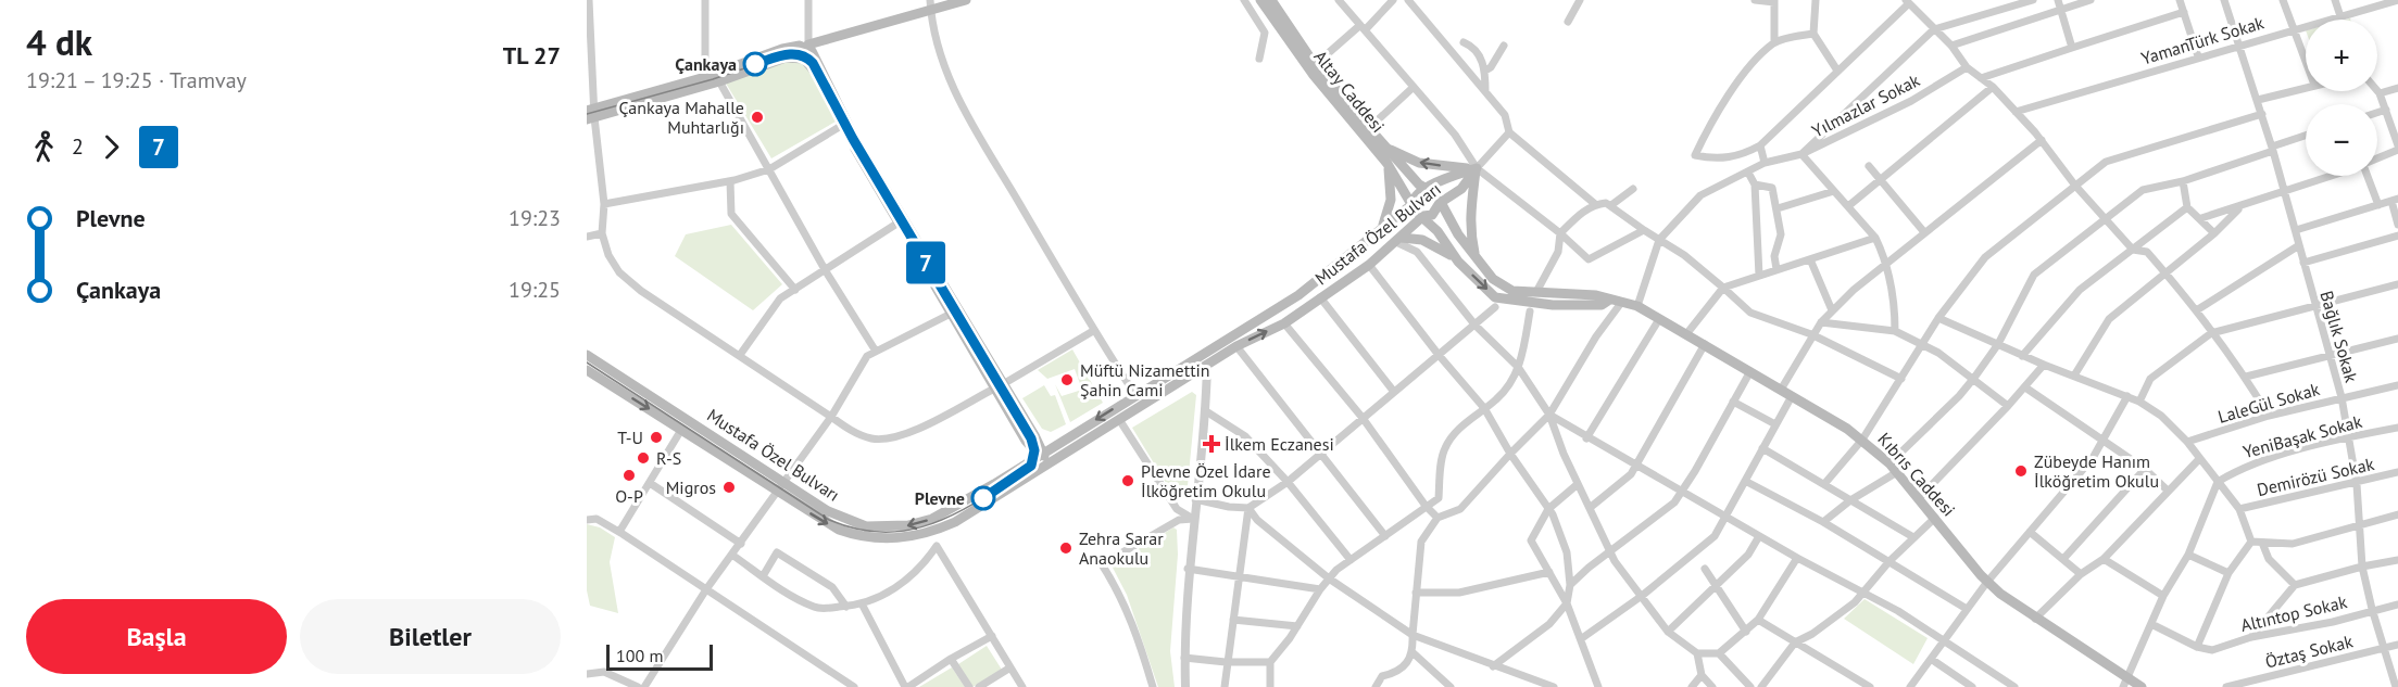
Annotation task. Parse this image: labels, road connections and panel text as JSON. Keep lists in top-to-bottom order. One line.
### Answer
{"streets":{"main road":["Altay Caddesi","Mustafa Özel Bulvarı","Kıbrıs Caddesi"],"street":["YamanTürk Sokak","Yılmazlar Sokak","Bağlık Sokak","LaleGül Sokak","YeniBaşak Sokak","Demirözü Sokak","Altıntop Sokak","Öztaş Sokak"]},"crossings":[["YamanTürk Sokak","Bağlık Sokak"],["Altay Caddesi","Mustafa Özel Bulvarı"],["Altay Caddesi","Kıbrıs Caddesi"],["Mustafa Özel Bulvarı","Kıbrıs Caddesi"],["Bağlık Sokak","LaleGül Sokak"],["Bağlık Sokak","YeniBaşak Sokak"],["Bağlık Sokak","Demirözü Sokak"],["Bağlık Sokak","Altıntop Sokak"],["Bağlık Sokak","Öztaş Sokak"]],"places":{"other":["Çankaya","Çankaya Mahalle Muhtarlığı","Müftü Nizamettin Şahin Cami","T-U","R-S","Zübeyde Hanım İlköğretim Okulu","O-P","Plevne Özel İdare İlköğretim Okulu","Migros","Plevne","Zehra Sarar Anaokulu"],"health":["İlkem Eczanesi"]},"lines":["tram line 7"],"scale_bar":"100 m","page":{"heading":["4 dk","19:21 – 19:25 · Tramvay","TL 27"],"on_map":"7","map_buttons":["+","−"],"legs":["2","7"],"list":[{"name":"Plevne","value":"19:23"},{"name":"Çankaya","value":"19:25"}],"buttons":["Başla","Biletler"],"scale":"100 m"}}
